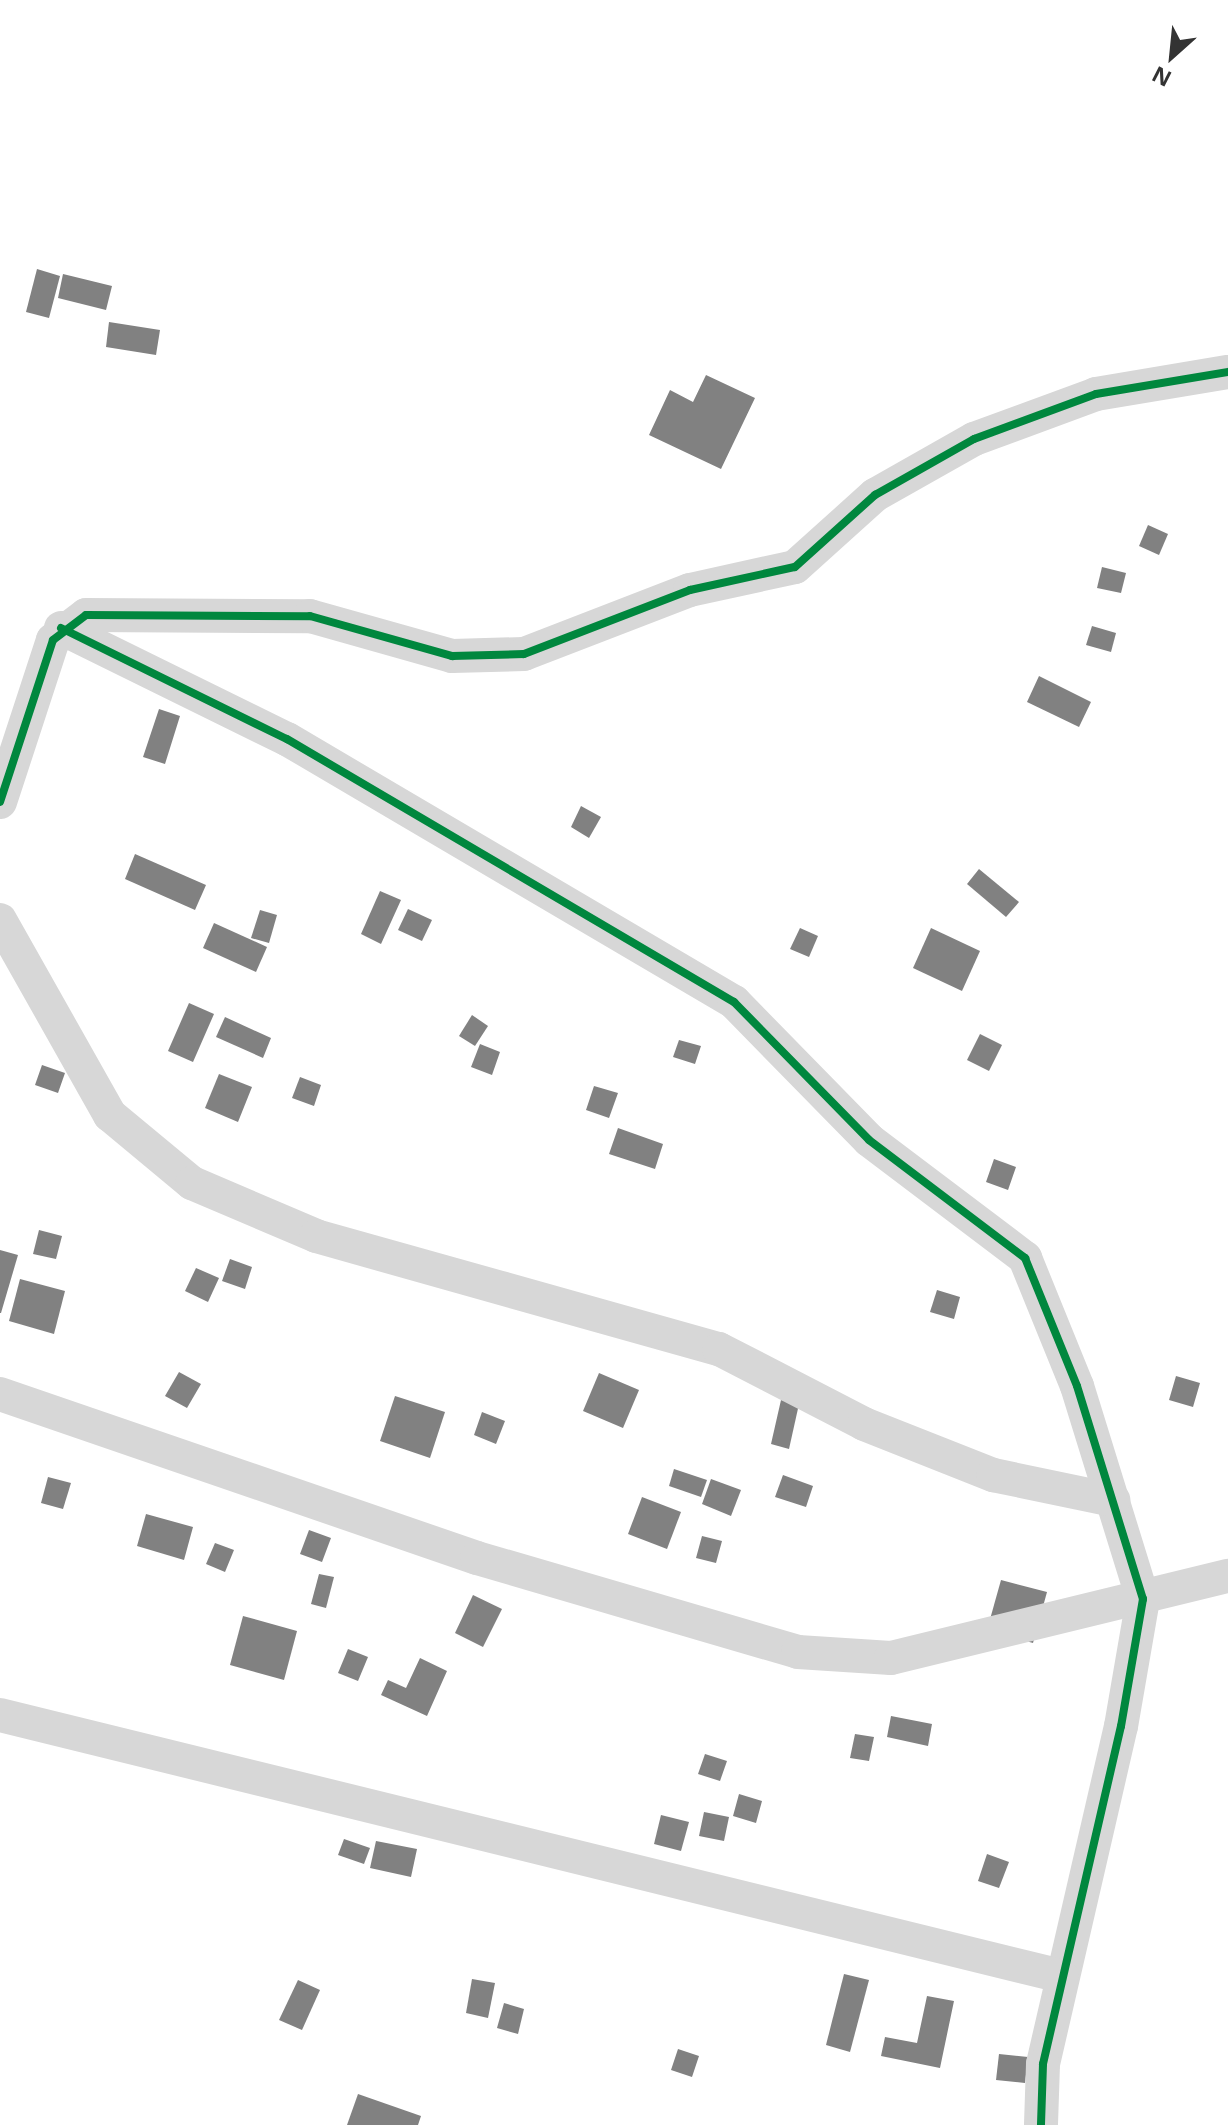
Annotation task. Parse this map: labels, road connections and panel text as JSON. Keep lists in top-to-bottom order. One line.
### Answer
{"north":"bottom left"}
